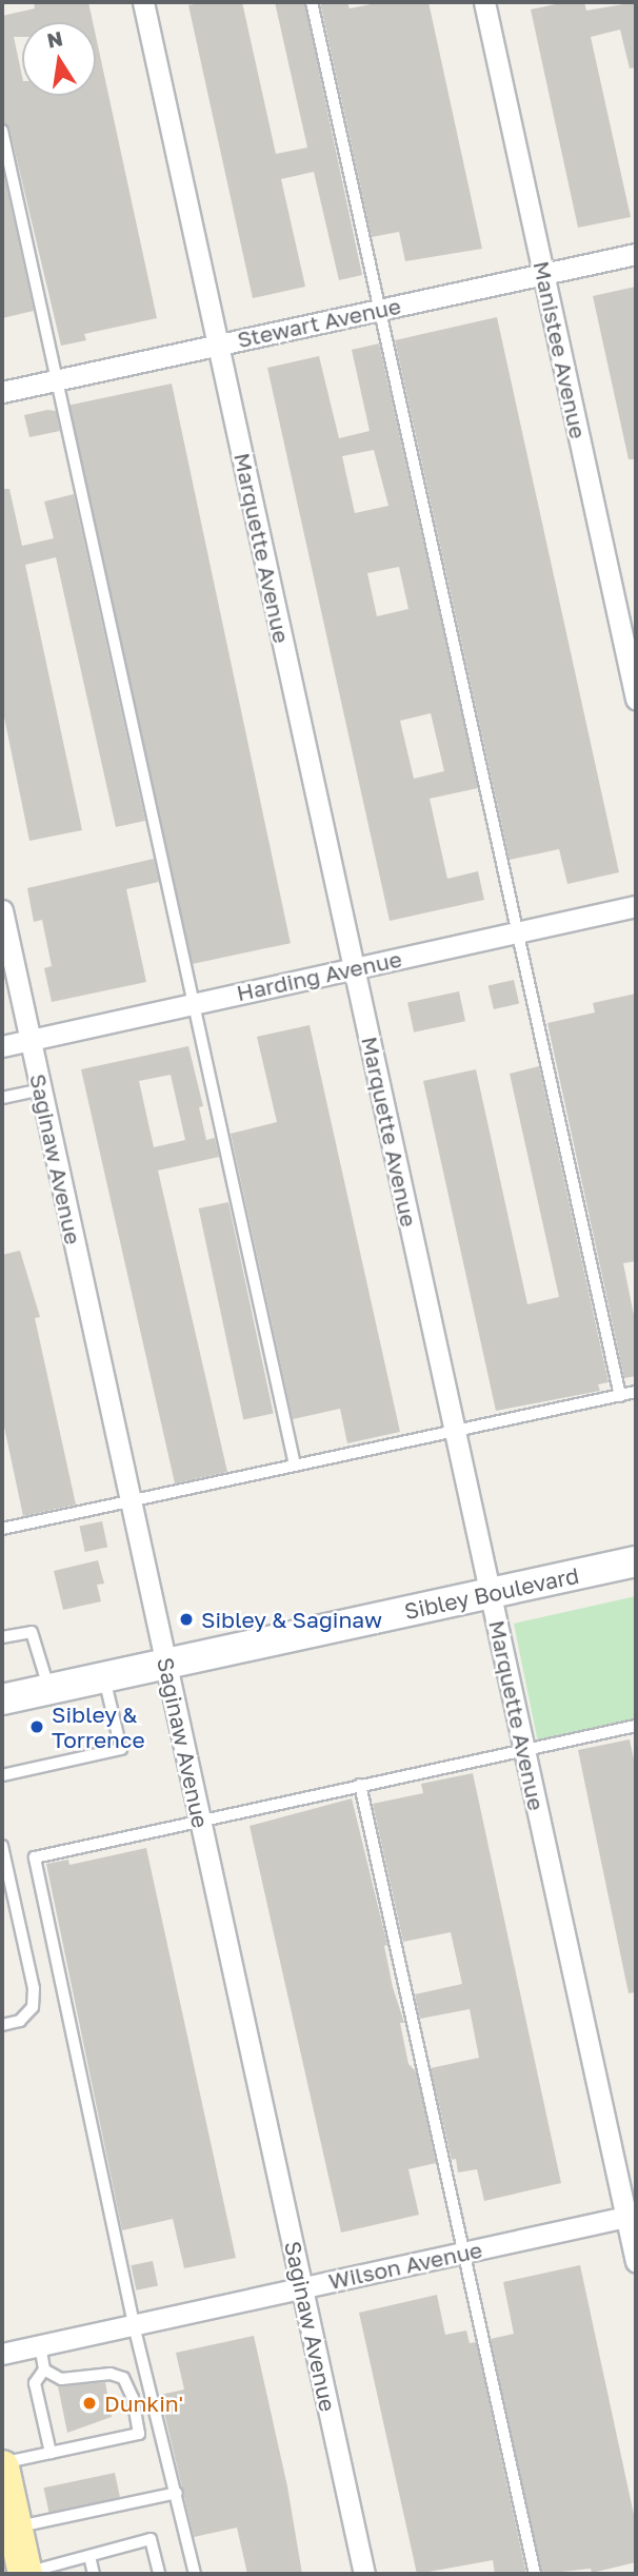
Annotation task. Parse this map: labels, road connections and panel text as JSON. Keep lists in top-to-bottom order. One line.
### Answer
{"streets":{"main road":["Sibley Boulevard"],"street":["Stewart Avenue","Manistee Avenue","Marquette Avenue","Harding Avenue","Saginaw Avenue","Wilson Avenue"]},"crossings":[["Stewart Avenue","Manistee Avenue"],["Stewart Avenue","Marquette Avenue"],["Marquette Avenue","Harding Avenue"],["Marquette Avenue","Sibley Boulevard"],["Marquette Avenue","Wilson Avenue"],["Harding Avenue","Saginaw Avenue"],["Saginaw Avenue","Sibley Boulevard"],["Saginaw Avenue","Wilson Avenue"]],"places":["Sibley & Saginaw","Sibley & Torrence","Dunkin'"],"north":"top"}
